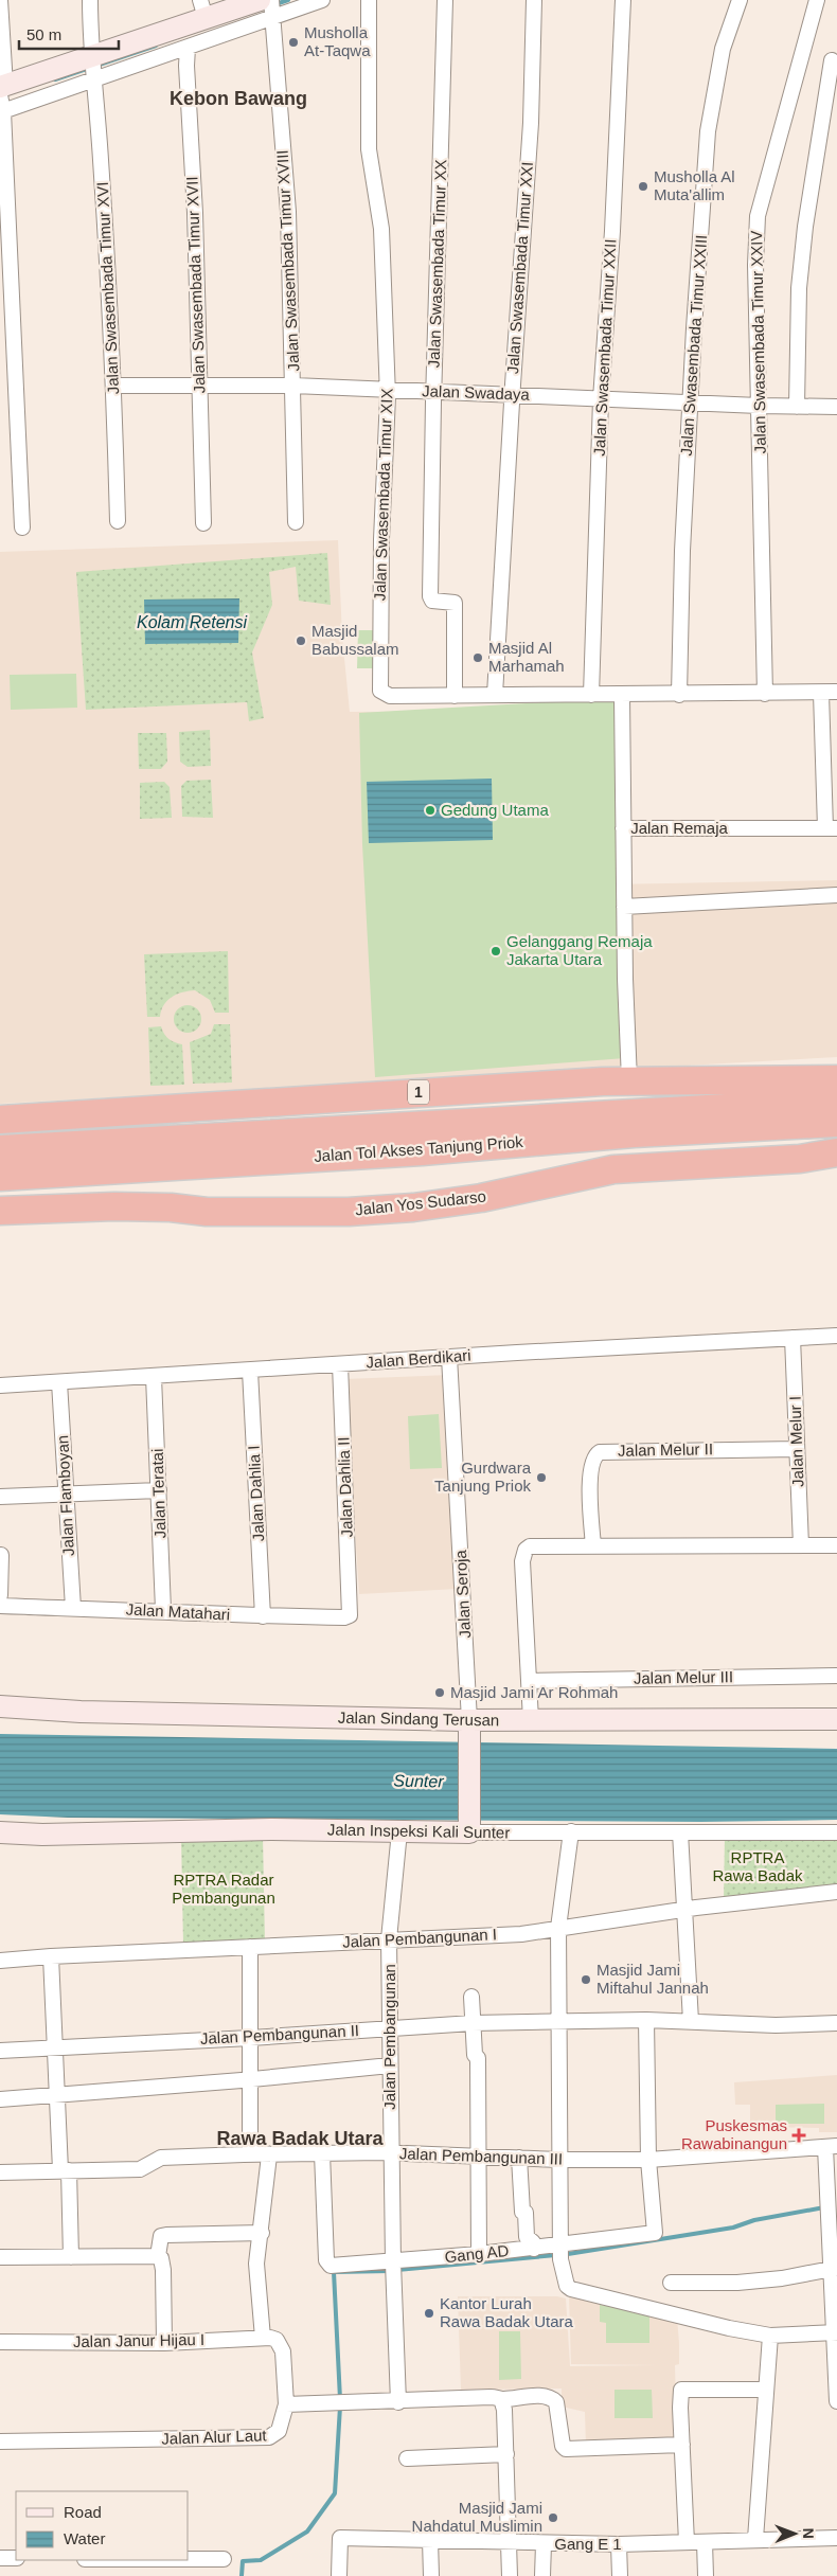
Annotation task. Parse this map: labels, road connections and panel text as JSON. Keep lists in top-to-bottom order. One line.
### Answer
{"streets":{"highway":["1","Jalan Tol Akses Tanjung Priok","Jalan Yos Sudarso"],"street":["Jalan Swasembada Timur XVIII","Jalan Swasembada Timur XX","Jalan Swasembada Timur XXI","Jalan Swasembada Timur XVII","Jalan Swasembada Timur XVI","Jalan Swasembada Timur XXIV","Jalan Swasembada Timur XXIII","Jalan Swasembada Timur XXII","Jalan Swadaya","Jalan Swasembada Timur XIX","Jalan Remaja","Jalan Berdikari","Jalan Melur I","Jalan Melur II","Jalan Dahlia II","Jalan Teratai","Jalan Dahlia I","Jalan Flamboyan","Jalan Seroja","Jalan Matahari","Jalan Melur III","Jalan Sindang Terusan","Jalan Inspeksi Kali Sunter","Jalan Pembangunan I","Jalan Pembangunan II","Jalan Pembangunan","Jalan Pembangunan III","Gang AD","Jalan Janur Hijau I","Jalan Alur Laut","Gang E 1"]},"crossings":[["Jalan Swasembada Timur XVIII","Jalan Swadaya"],["Jalan Swasembada Timur XX","Jalan Swadaya"],["Jalan Swasembada Timur XX","Jalan Swasembada Timur XIX"],["Jalan Swasembada Timur XXI","Jalan Swadaya"],["Jalan Swasembada Timur XXI","Jalan Swasembada Timur XIX"],["Jalan Swasembada Timur XVII","Jalan Swadaya"],["Jalan Swasembada Timur XVI","Jalan Swadaya"],["Jalan Swasembada Timur XXIV","Jalan Swadaya"],["Jalan Swasembada Timur XXIV","Jalan Swasembada Timur XIX"],["Jalan Swasembada Timur XXIII","Jalan Swadaya"],["Jalan Swasembada Timur XXIII","Jalan Swasembada Timur XIX"],["Jalan Swasembada Timur XXII","Jalan Swadaya"],["Jalan Swasembada Timur XXII","Jalan Swasembada Timur XIX"],["Jalan Swadaya","Jalan Swasembada Timur XIX"],["Jalan Swasembada Timur XIX","Jalan Remaja"],["Jalan Berdikari","Jalan Melur I"],["Jalan Berdikari","Jalan Dahlia II"],["Jalan Berdikari","Jalan Teratai"],["Jalan Berdikari","Jalan Dahlia I"],["Jalan Berdikari","Jalan Flamboyan"],["Jalan Berdikari","Jalan Seroja"],["Jalan Melur I","Jalan Melur II"],["Jalan Dahlia II","Jalan Matahari"],["Jalan Teratai","Jalan Matahari"],["Jalan Dahlia I","Jalan Matahari"],["Jalan Flamboyan","Jalan Matahari"],["Jalan Seroja","Jalan Sindang Terusan"],["Jalan Seroja","Jalan Inspeksi Kali Sunter"],["Jalan Inspeksi Kali Sunter","Jalan Pembangunan"],["Jalan Pembangunan I","Jalan Pembangunan"],["Jalan Pembangunan II","Jalan Pembangunan"],["Jalan Pembangunan","Jalan Pembangunan III"],["Jalan Pembangunan","Gang AD"],["Jalan Pembangunan III","Gang AD"],["Jalan Pembangunan III","Jalan Alur Laut"],["Jalan Janur Hijau I","Jalan Alur Laut"]],"districts":["Kebon Bawang","Rawa Badak Utara"],"water":["Kolam Retensi","Sunter"],"parks":["RPTRA Rawa Badak","RPTRA Radar Pembangunan"],"places":{"other":["Musholla At-Taqwa","Musholla Al Muta'allim","Masjid Babussalam","Masjid Al Marhamah","Gedung Utama","Gelanggang Remaja Jakarta Utara","Gurdwara Tanjung Priok","Masjid Jami Ar Rohmah","Masjid Jami Miftahul Jannah","Kantor Lurah Rawa Badak Utara","Masjid Jami Nahdatul Muslimin"],"health":["Puskesmas Rawabinangun"]},"legend":["Road","Water"],"scale_bar":"50 m","north":"right"}
